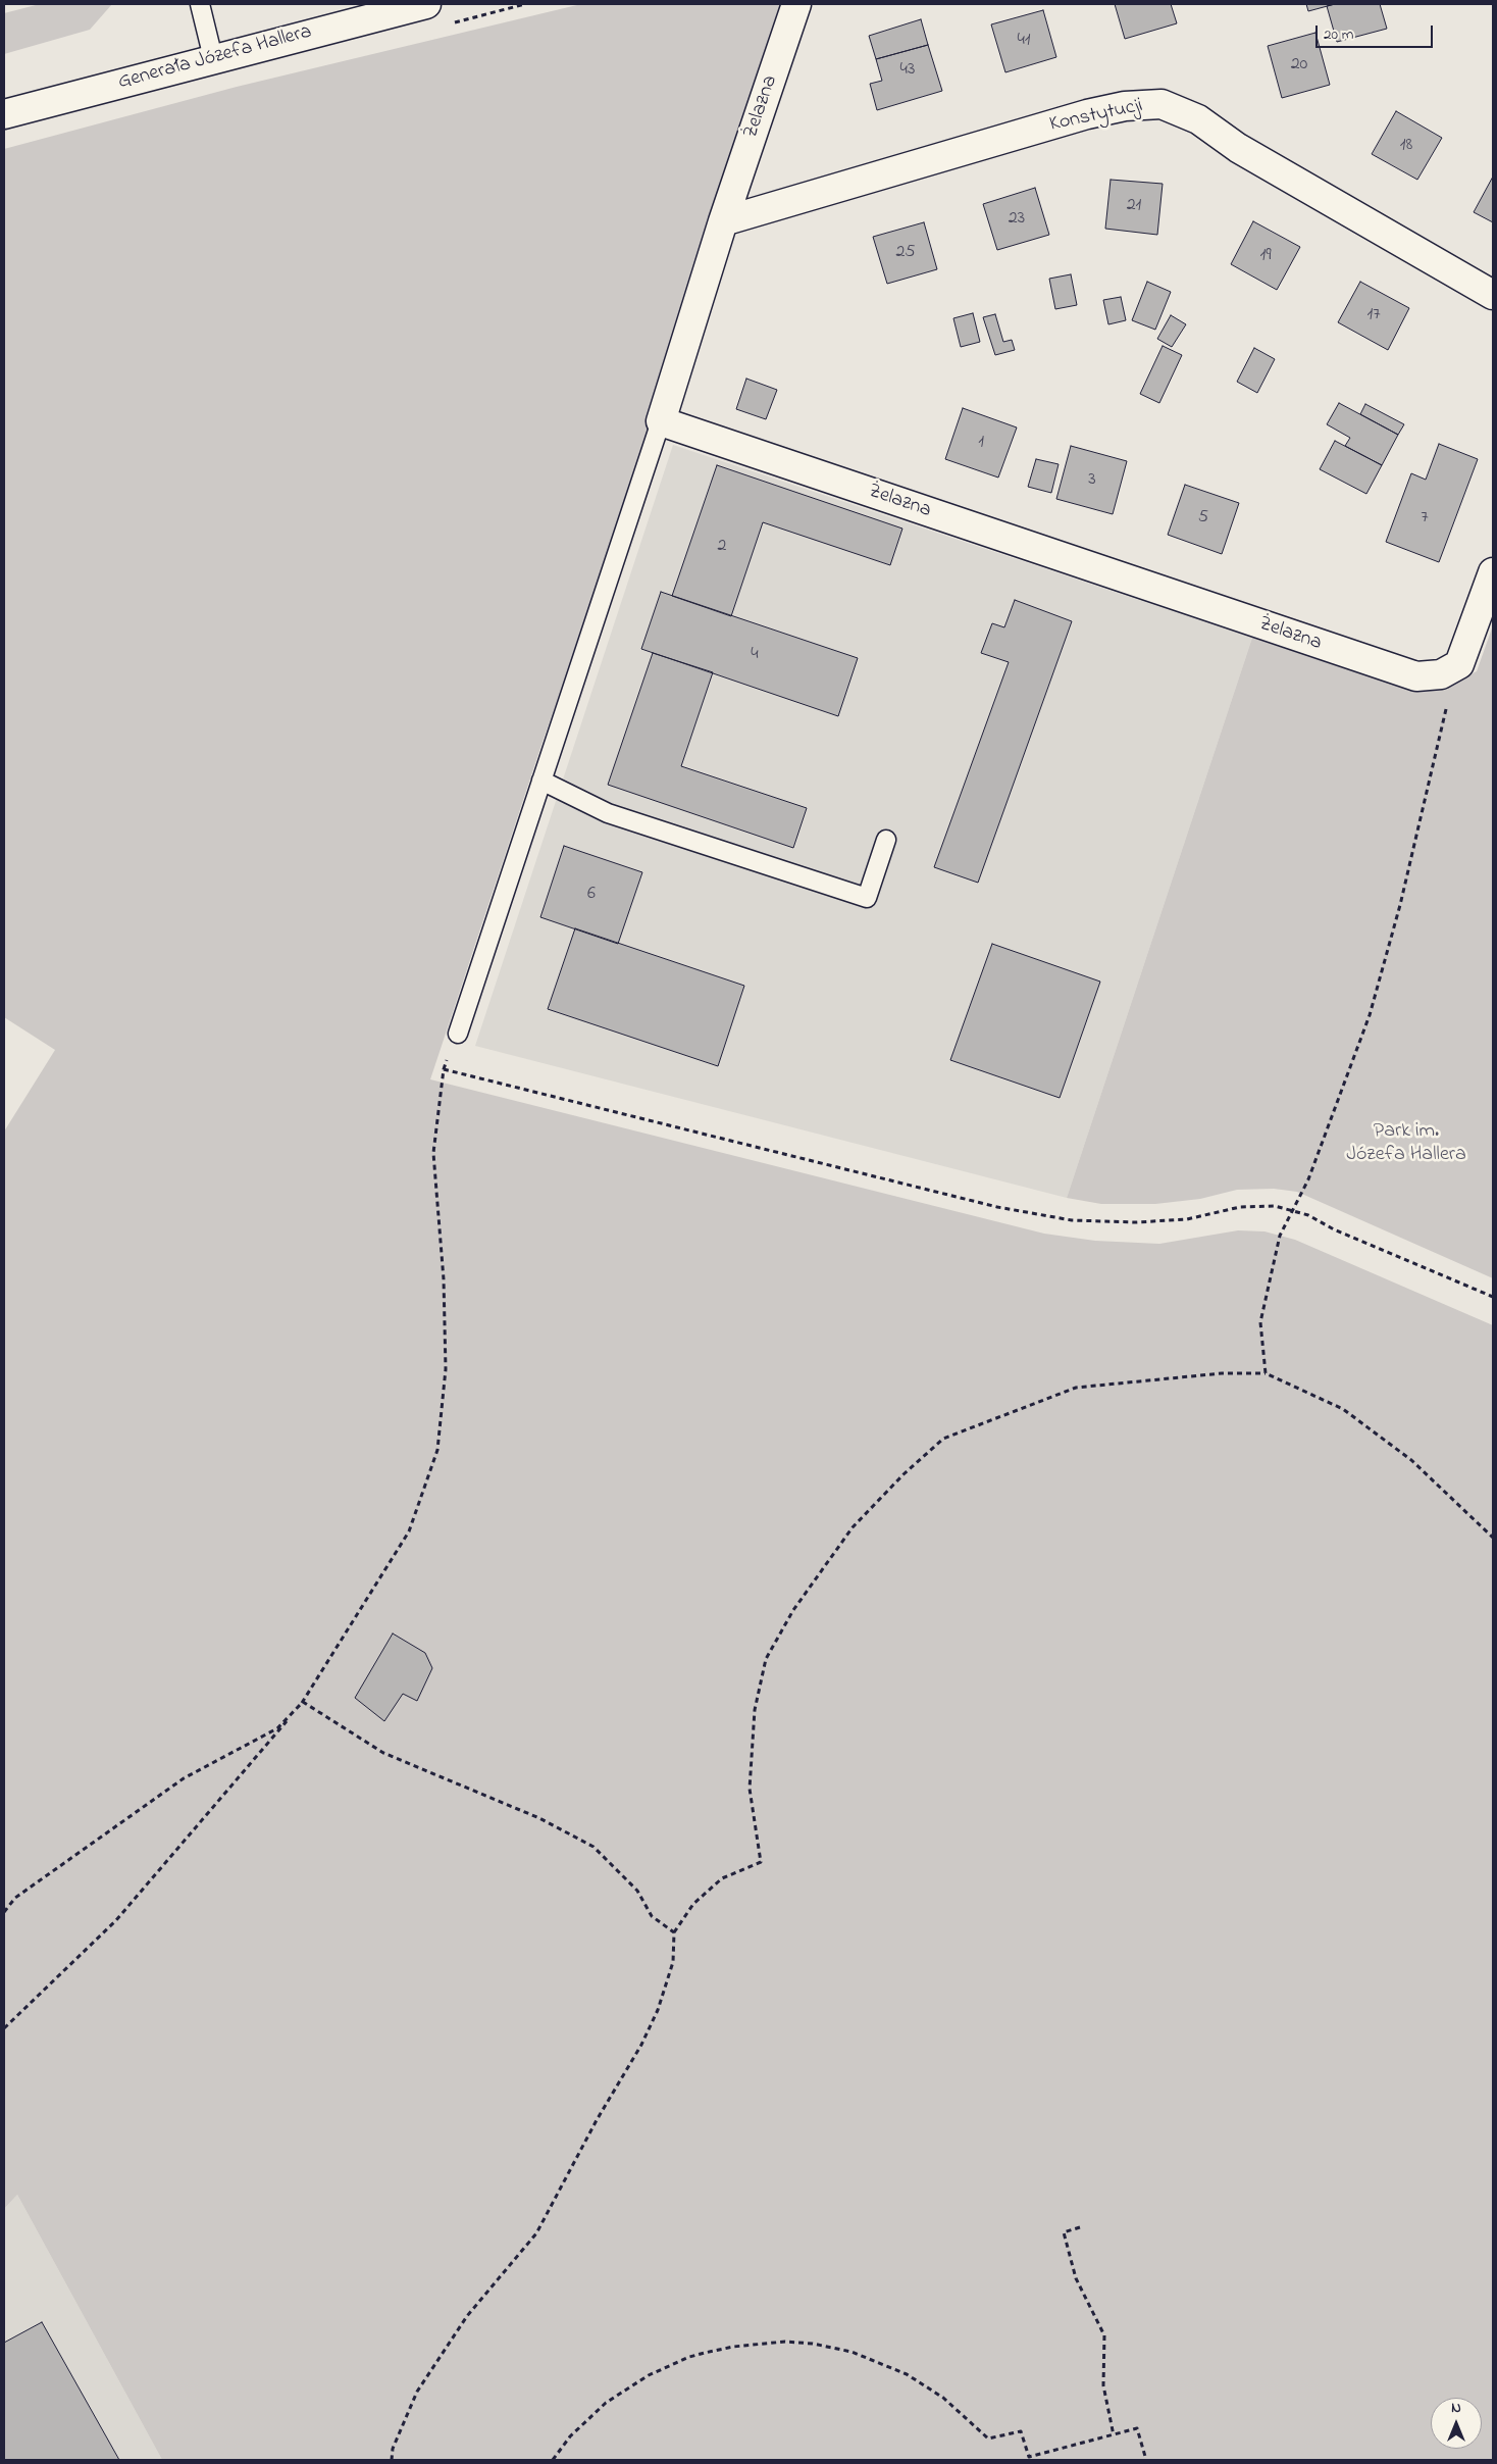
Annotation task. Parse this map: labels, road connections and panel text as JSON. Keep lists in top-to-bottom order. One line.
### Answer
{"streets":{"street":["Generała Józefa Hallera","Żelazna","Konstytucji"]},"crossings":[["Żelazna","Konstytucji"]],"parks":["Park im. Józefa Hallera"],"house_numbers":["41","20","43","18","21","23","25","19","17","1","3","5","7","2","4","6"],"scale_bar":"20 m","north":"top"}
